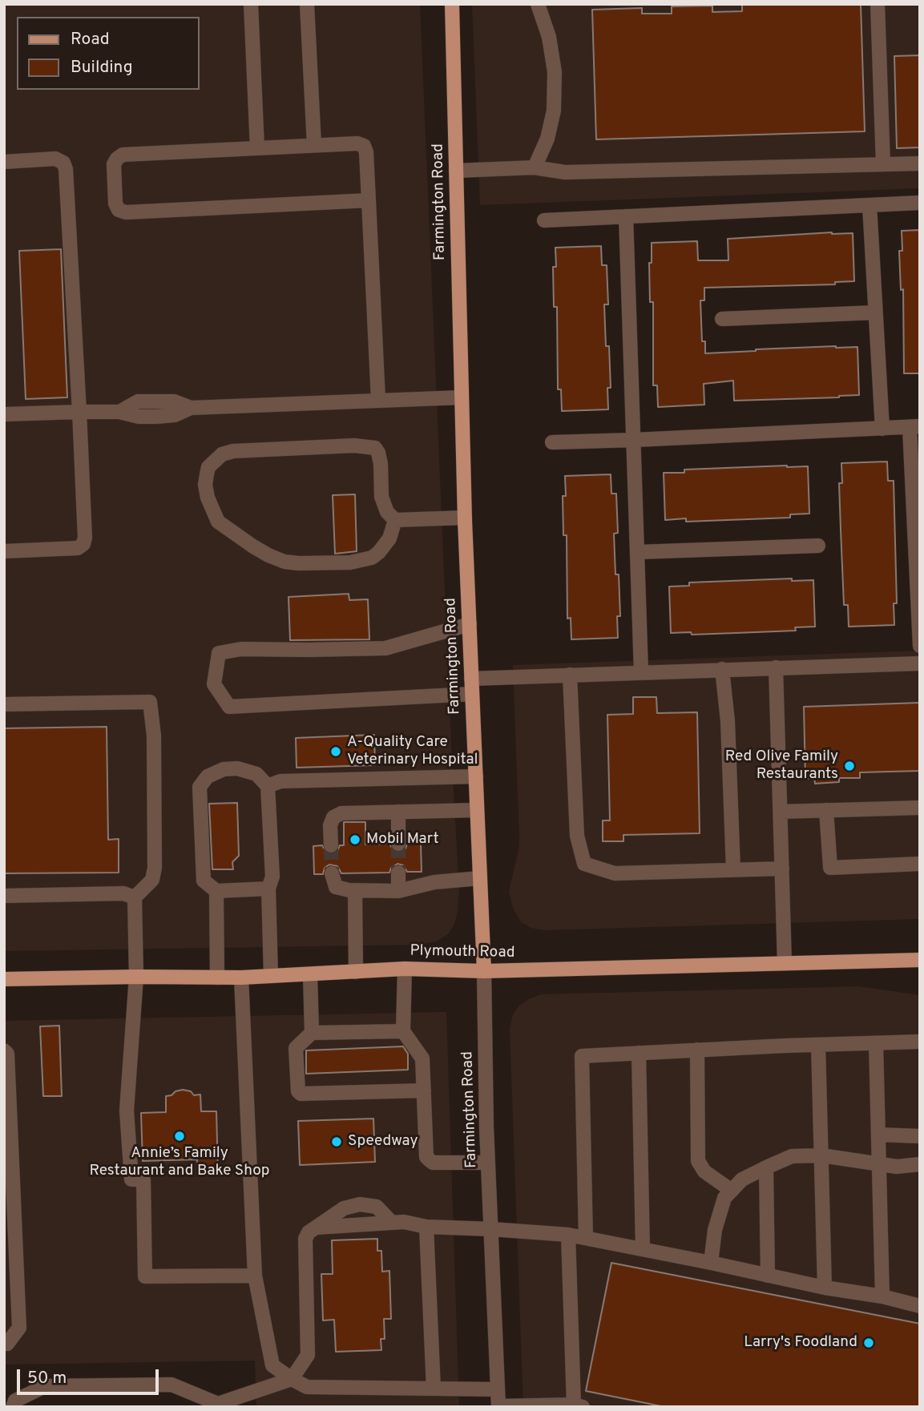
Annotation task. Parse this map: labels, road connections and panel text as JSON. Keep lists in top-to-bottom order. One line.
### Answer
{"streets":{"main road":["Farmington Road","Plymouth Road"]},"crossings":[["Farmington Road","Plymouth Road"]],"places":["A-Quality Care Veterinary Hospital","Red Olive Family Restaurants","Mobil Mart","Annie’s Family Restaurant and Bake Shop","Speedway","Larry's Foodland"],"legend":["Road","Building"],"scale_bar":"50 m"}
